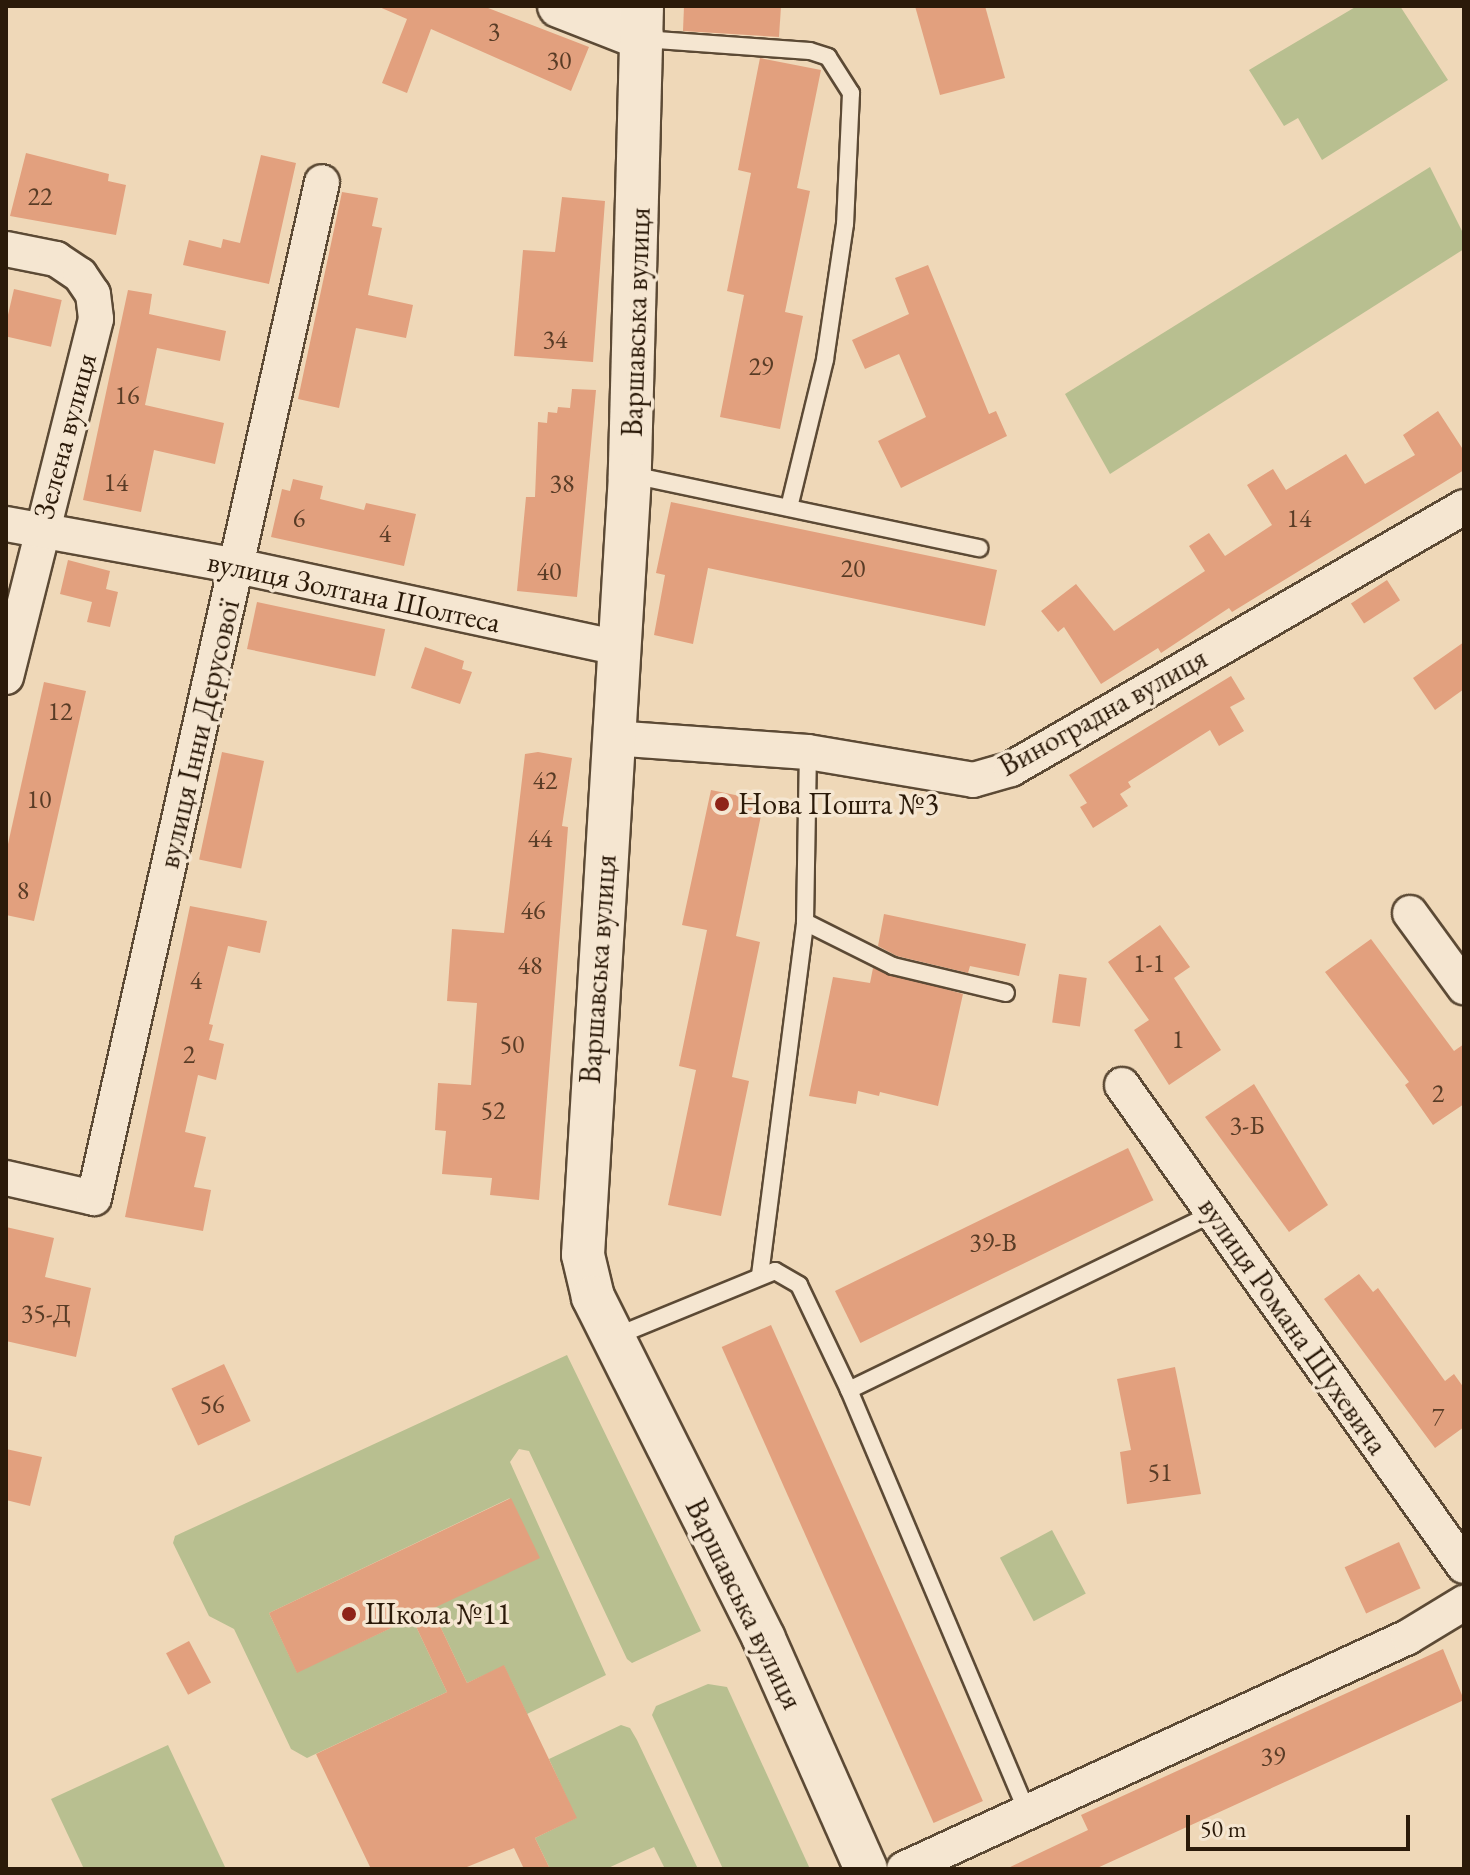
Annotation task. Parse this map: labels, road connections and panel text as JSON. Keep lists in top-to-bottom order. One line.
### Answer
{"streets":{"street":["Варшавська вулиця","Зелена вулиця","вулиця Золтана Шолтеса","Виноградна вулиця","вулиця Інни Дерусової","вулиця Романа Шухевича"]},"crossings":[["Варшавська вулиця","вулиця Золтана Шолтеса"],["Варшавська вулиця","Виноградна вулиця"],["Зелена вулиця","вулиця Золтана Шолтеса"],["вулиця Золтана Шолтеса","вулиця Інни Дерусової"]],"places":["Нова Пошта №3","Школа №11"],"house_numbers":["3","30","22","34","29","16","14","38","6","14","4","20","40","12","42","10","44","8","46","1-1","48","4","1","50","2","2","52","3-Б","39-В","35-Д","56","7","51","39"],"scale_bar":"50 m"}
